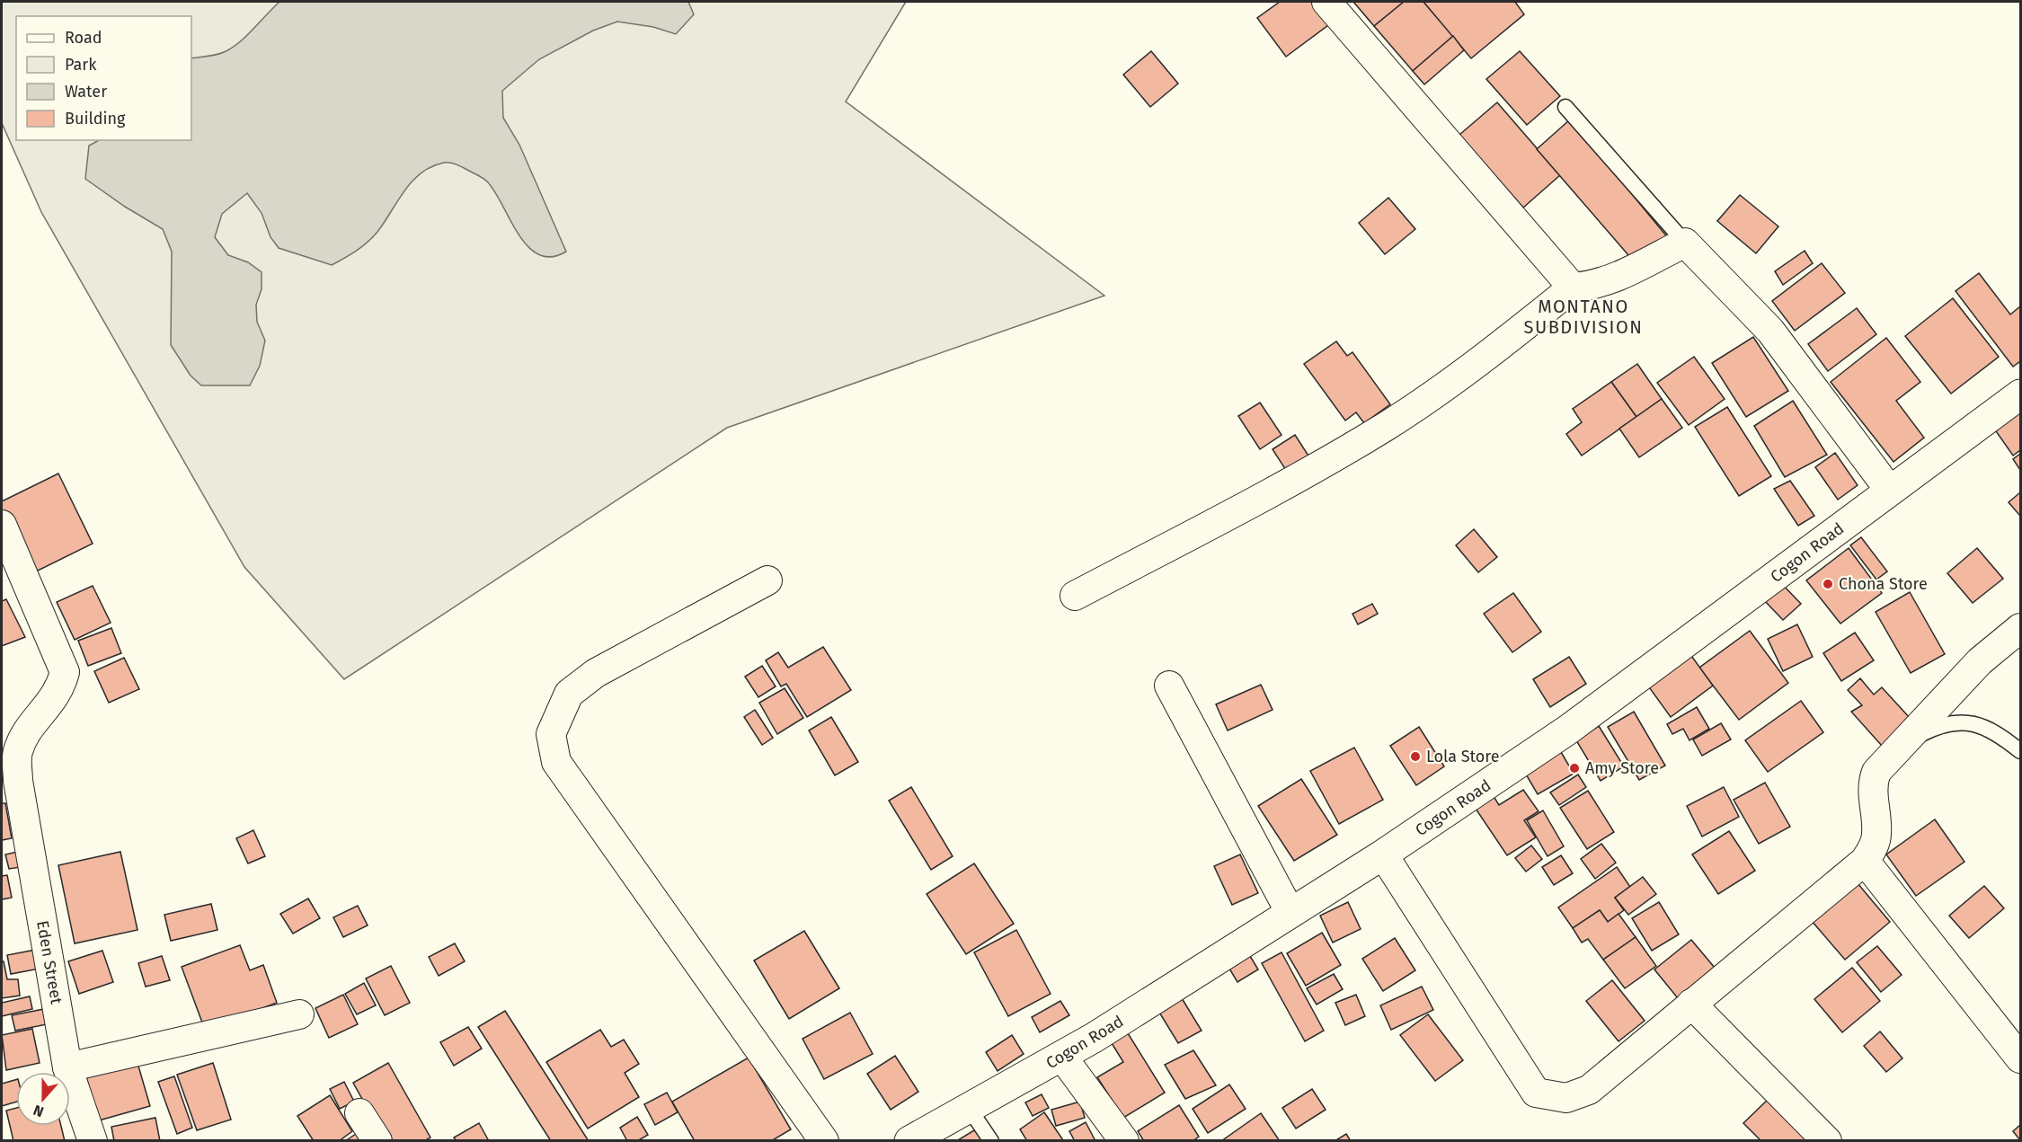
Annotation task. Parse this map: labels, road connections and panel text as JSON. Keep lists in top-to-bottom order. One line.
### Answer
{"streets":{"street":["Cogon Road","Eden Street"]},"districts":["MONTANO SUBDIVISION"],"places":["Chona Store","Lola Store","Amy Store"],"legend":["Road","Park","Water","Building"],"north":"bottom"}
